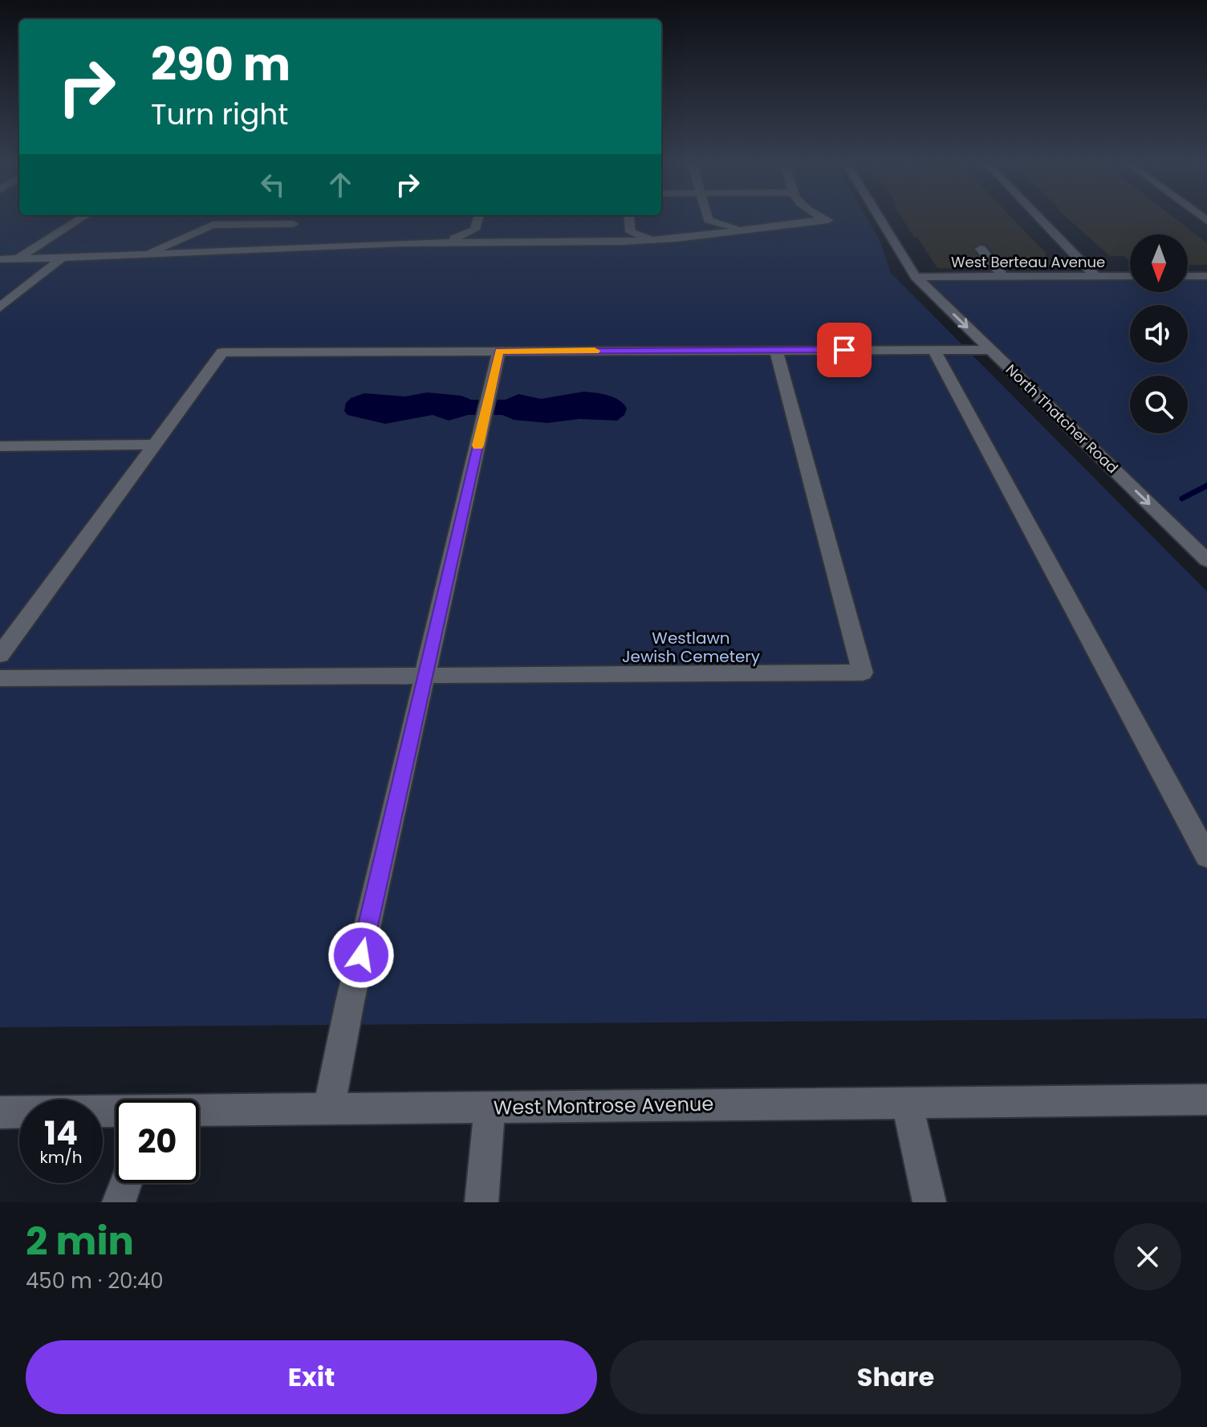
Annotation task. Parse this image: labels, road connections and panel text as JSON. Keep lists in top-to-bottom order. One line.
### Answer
{"streets":{"street":["West Berteau Avenue","North Thatcher Road","West Montrose Avenue"]},"crossings":[["West Berteau Avenue","North Thatcher Road"]],"parks":["Westlawn Jewish Cemetery"],"north":"bottom","page":{"turn":["290 m","Turn right"],"speed":"14 km/h","limit":"20","heading":["2 min","450 m · 20:40"],"buttons":["Exit","Share"]}}
